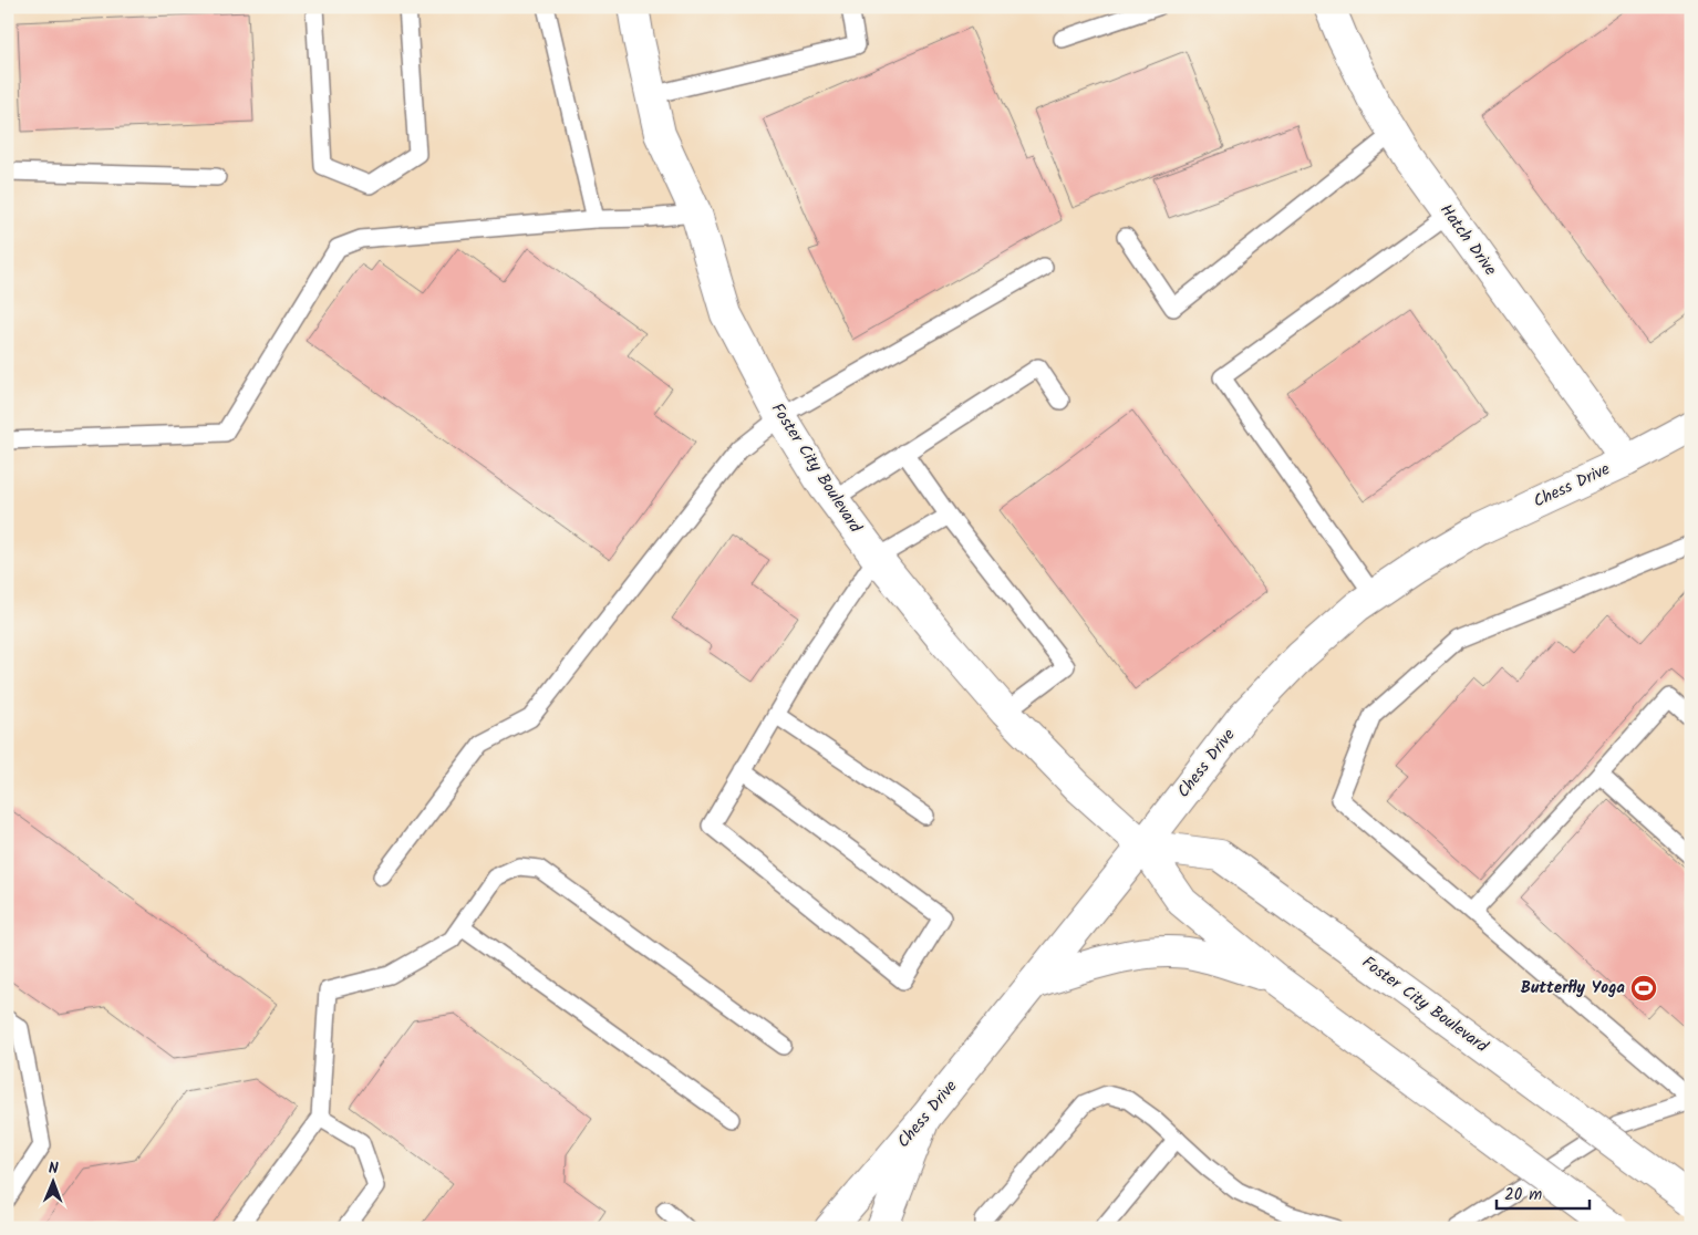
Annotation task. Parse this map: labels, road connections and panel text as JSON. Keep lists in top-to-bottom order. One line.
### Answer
{"streets":{"main road":["Hatch Drive","Foster City Boulevard","Chess Drive"]},"crossings":[["Hatch Drive","Chess Drive"],["Foster City Boulevard","Chess Drive"]],"places":{"sports":["Butterfly Yoga"]},"scale_bar":"20 m","north":"top"}
